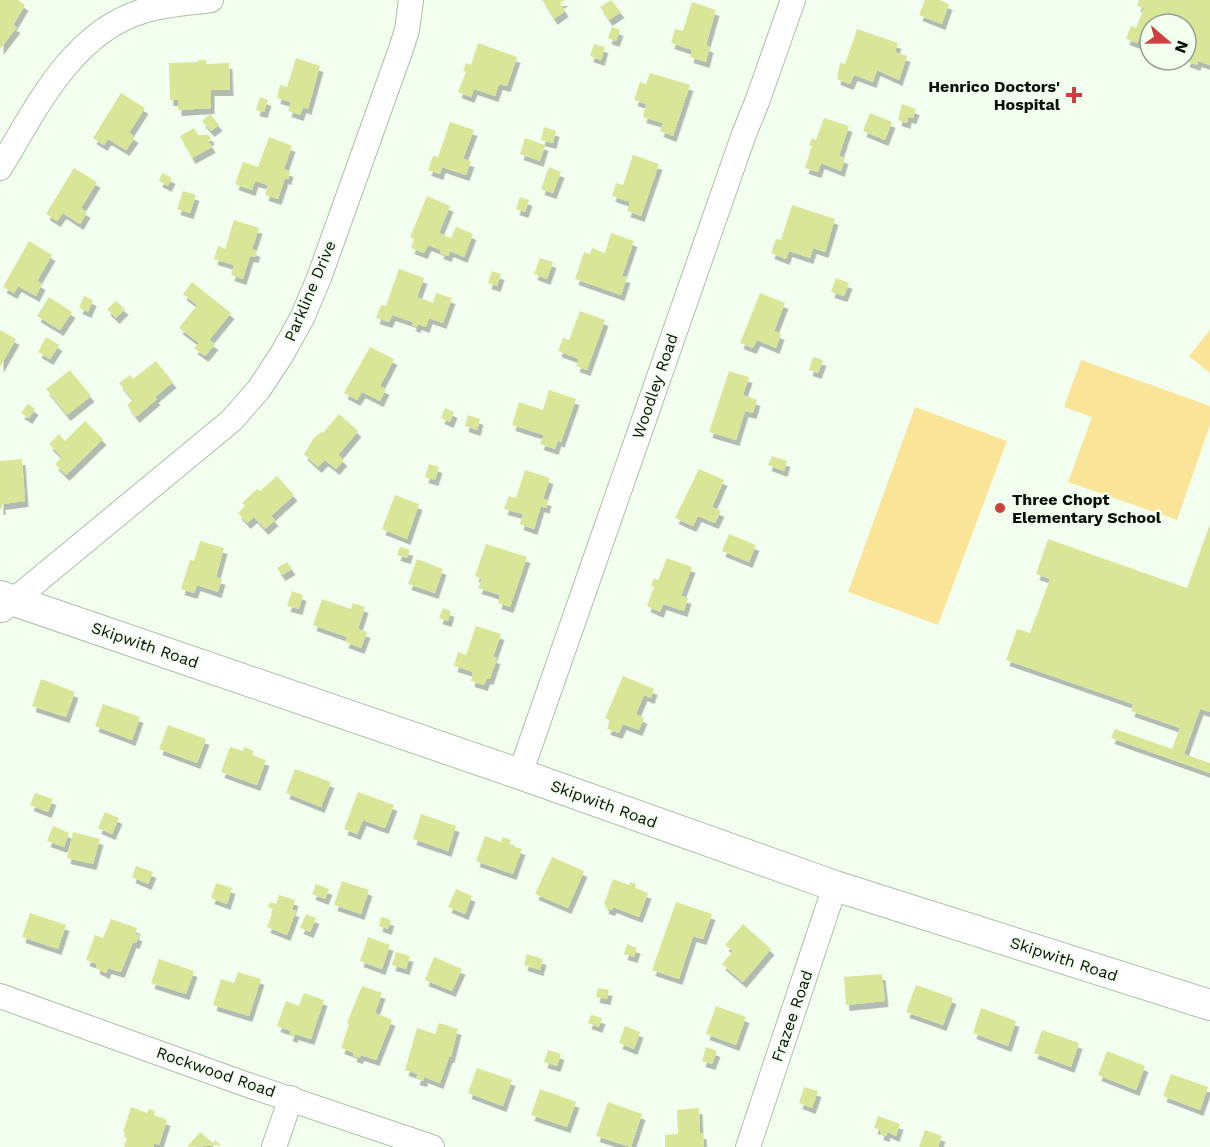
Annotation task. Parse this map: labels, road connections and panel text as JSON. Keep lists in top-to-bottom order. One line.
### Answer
{"streets":{"main road":["Skipwith Road"],"street":["Parkline Drive","Woodley Road","Frazee Road","Rockwood Road"]},"crossings":[["Parkline Drive","Skipwith Road"],["Woodley Road","Skipwith Road"],["Skipwith Road","Frazee Road"]],"places":{"health":["Henrico Doctors' Hospital"],"other":["Three Chopt Elementary School"]},"north":"right"}
